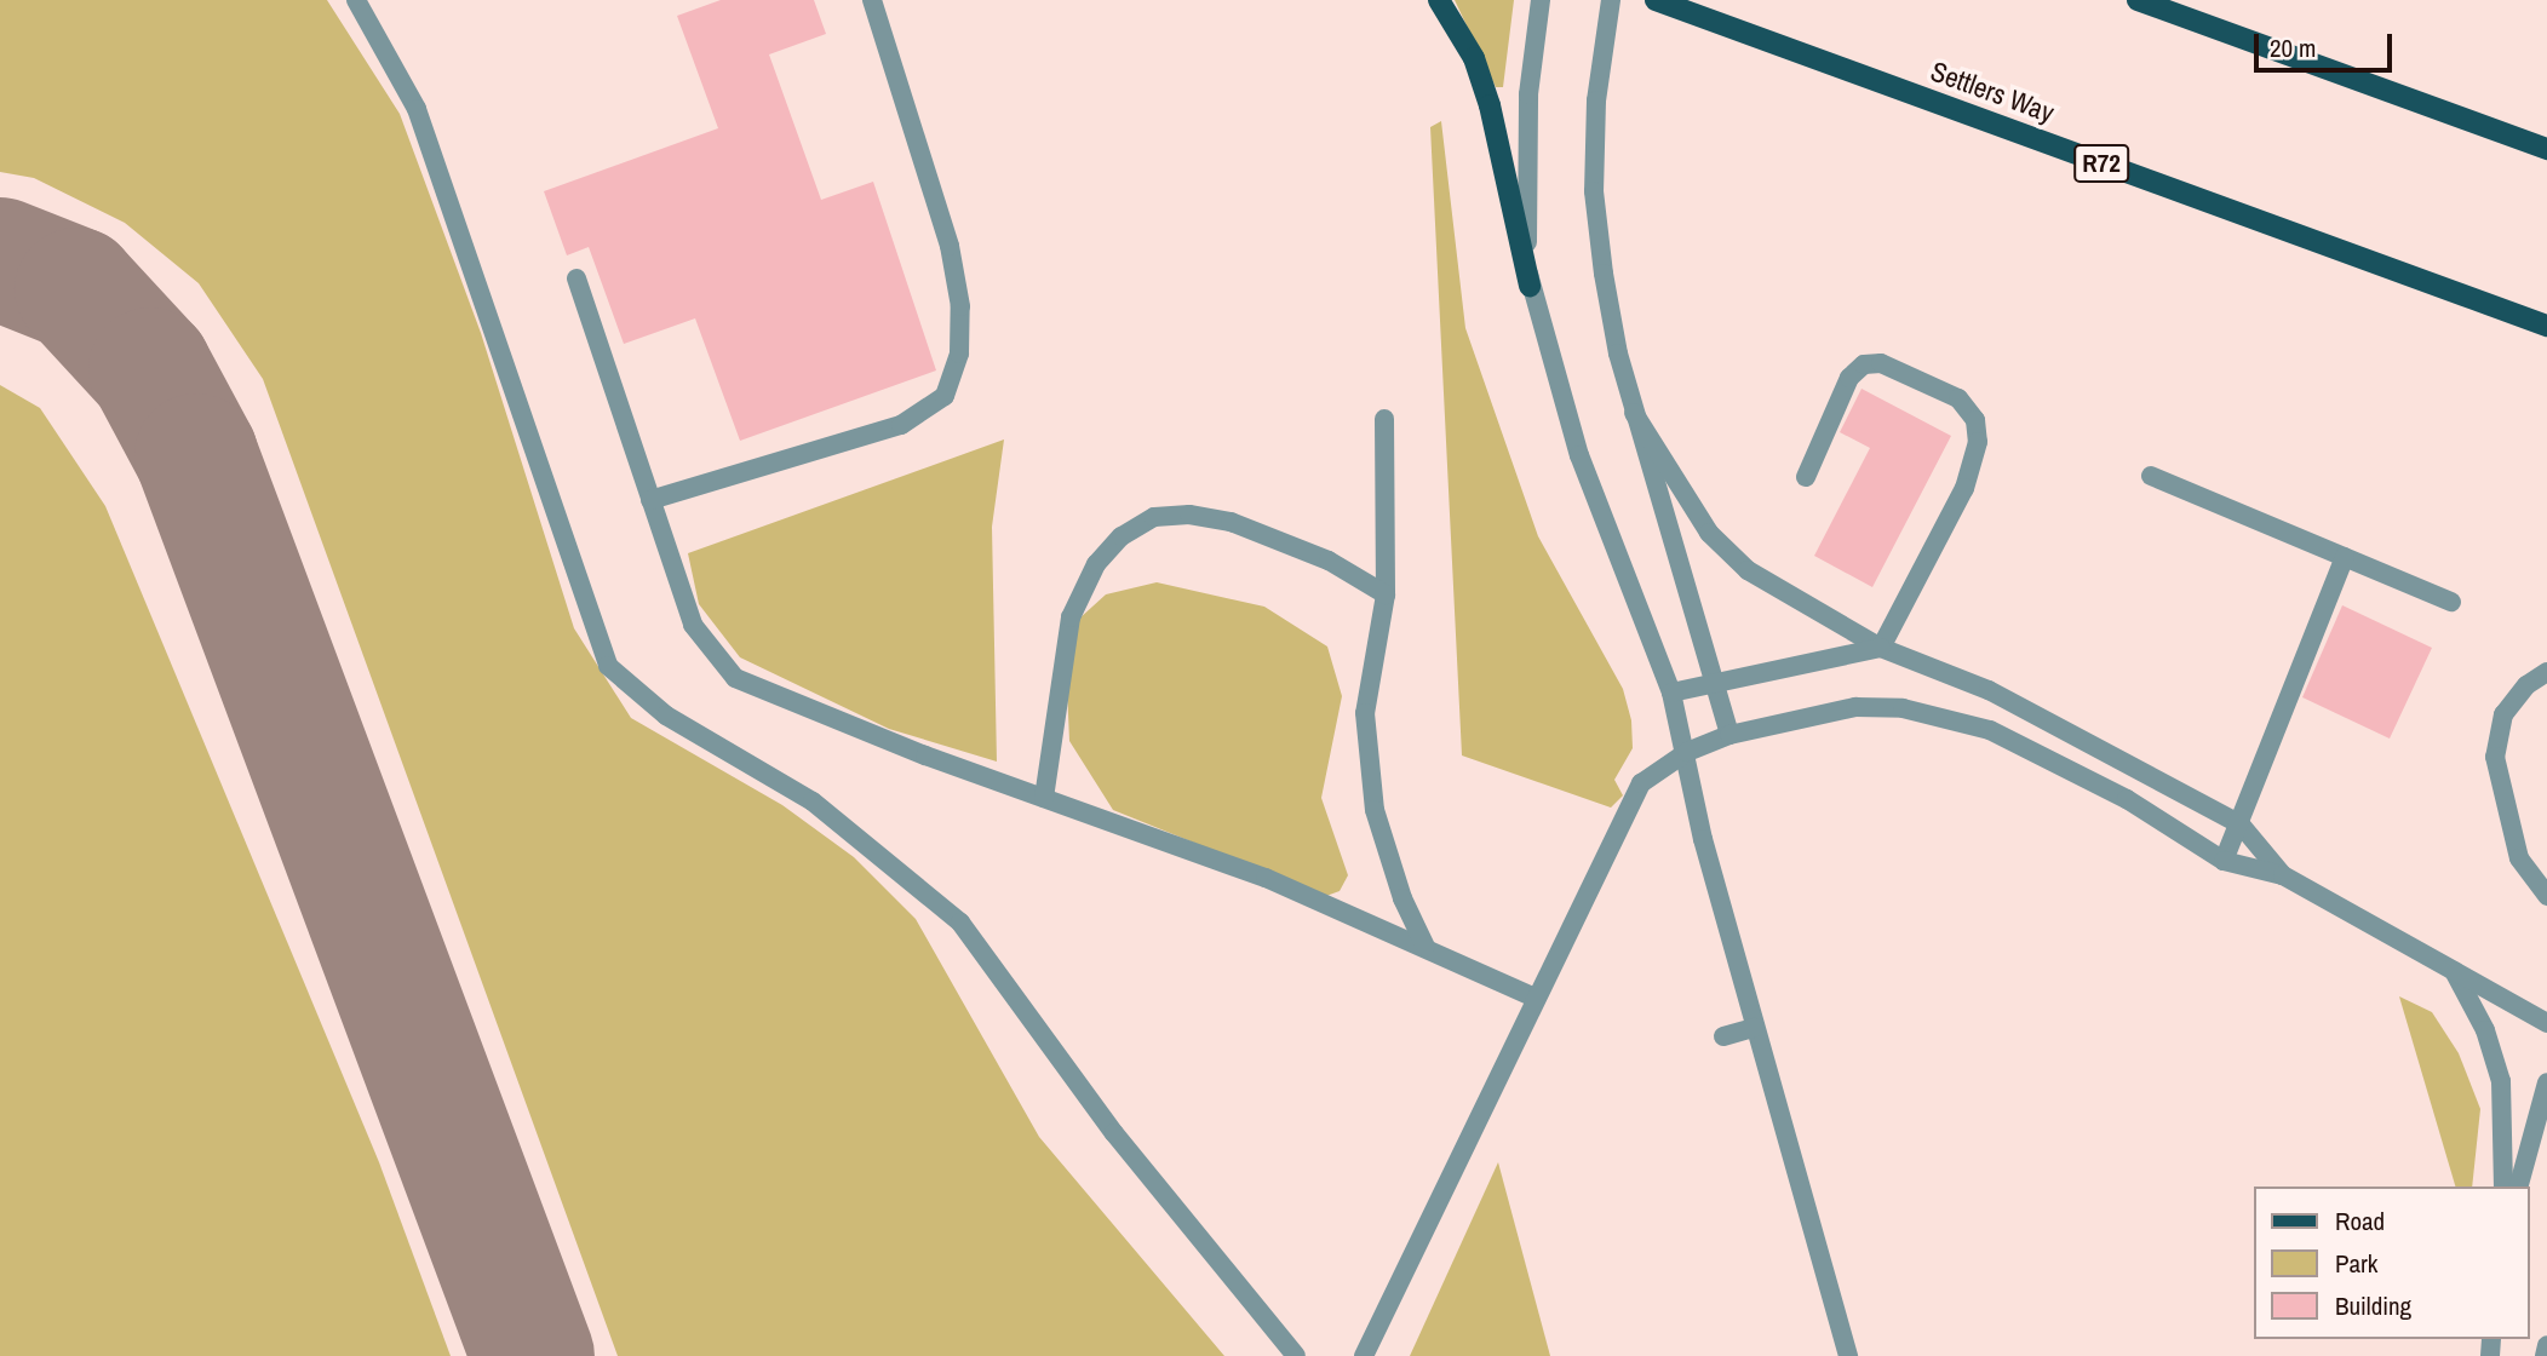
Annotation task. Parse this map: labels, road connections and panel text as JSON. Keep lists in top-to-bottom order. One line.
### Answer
{"streets":{"main road":["Settlers Way","R72"]},"legend":["Road","Park","Building"],"scale_bar":"20 m"}
